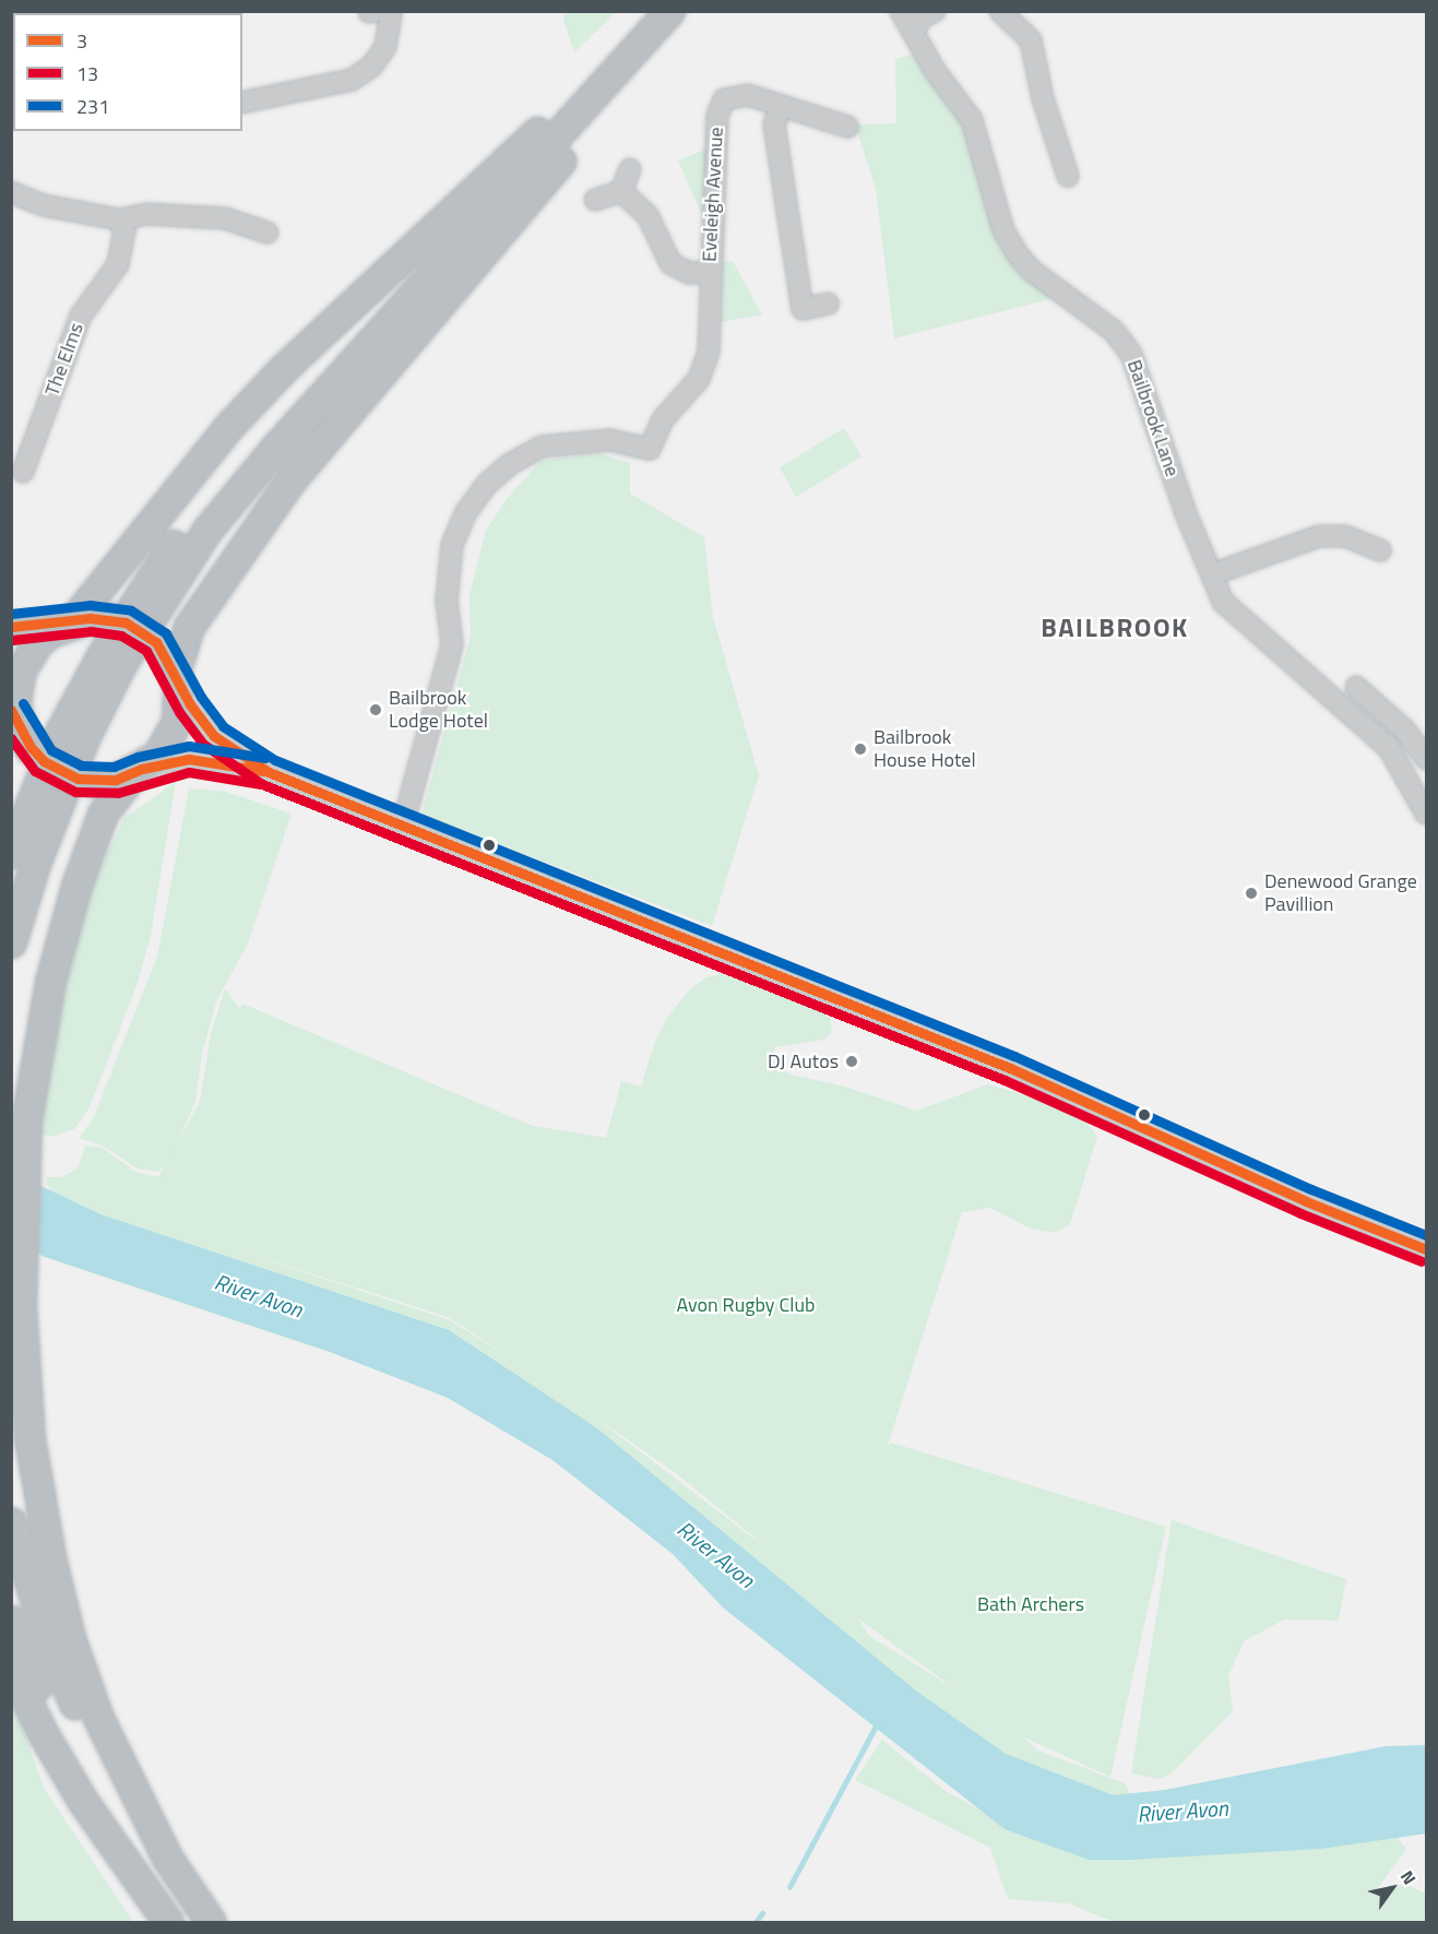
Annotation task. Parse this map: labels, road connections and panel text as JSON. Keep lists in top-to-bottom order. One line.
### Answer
{"streets":{"street":["Eveleigh Avenue","The Elms","Bailbrook Lane"]},"districts":["BAILBROOK"],"water":["River Avon"],"parks":["Avon Rugby Club","Bath Archers"],"places":["Bailbrook Lodge Hotel","Bailbrook House Hotel","Denewood Grange Pavillion","DJ Autos"],"lines":["transit line 231","transit line 3","transit line 13"],"legend":["3","13","231"],"north":"top right"}
